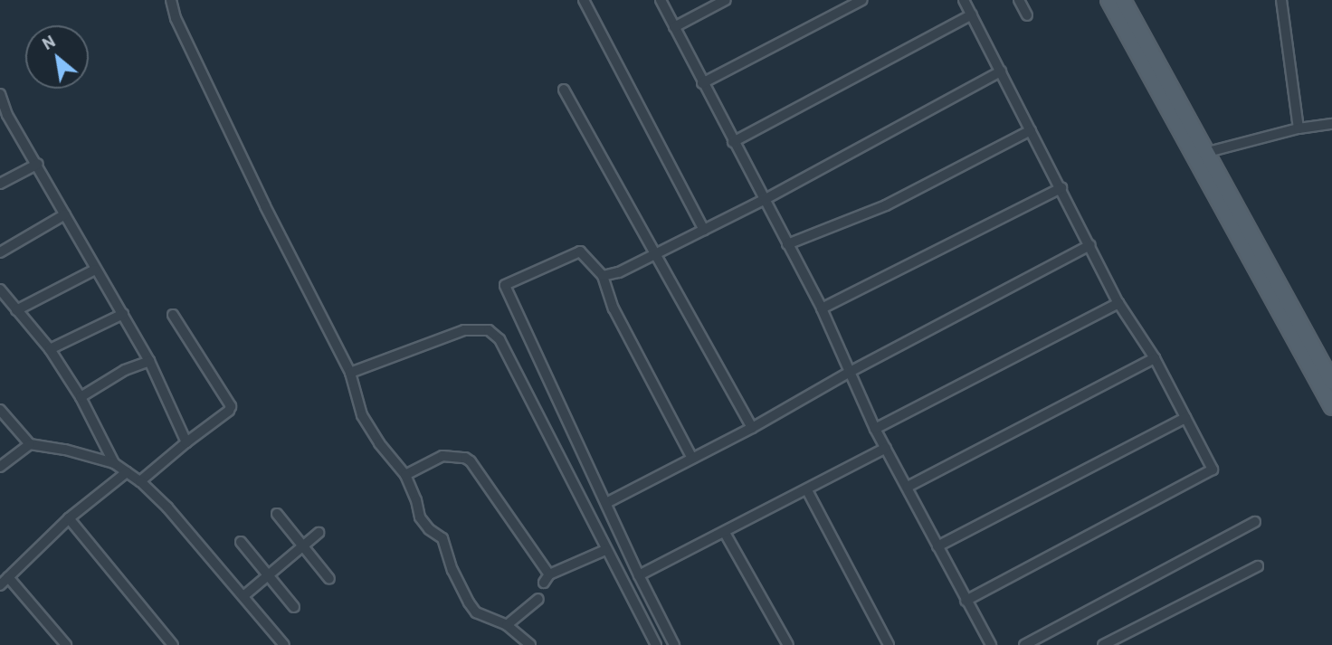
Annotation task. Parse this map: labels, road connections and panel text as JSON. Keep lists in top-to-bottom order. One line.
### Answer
{"north":"top left"}
